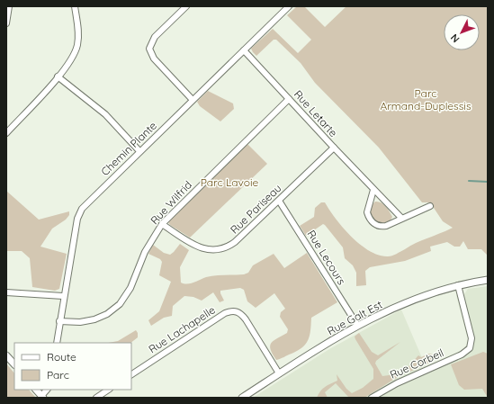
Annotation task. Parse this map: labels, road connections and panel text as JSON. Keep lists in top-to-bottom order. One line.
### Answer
{"streets":{"street":["Rue Letarte","Chemin Plante","Rue Wilfrid","Rue Pariseau","Rue Lecours","Rue Galt Est","Rue Lachapelle","Rue Corbeil"]},"crossings":[["Rue Letarte","Chemin Plante"],["Rue Letarte","Rue Wilfrid"],["Rue Letarte","Rue Pariseau"],["Chemin Plante","Rue Wilfrid"],["Rue Wilfrid","Rue Pariseau"],["Rue Pariseau","Rue Lecours"],["Rue Lecours","Rue Galt Est"],["Rue Galt Est","Rue Lachapelle"],["Rue Galt Est","Rue Corbeil"]],"parks":["Parc Armand-Duplessis","Parc Lavoie"],"legend":["Route","Parc"],"north":"bottom left"}
